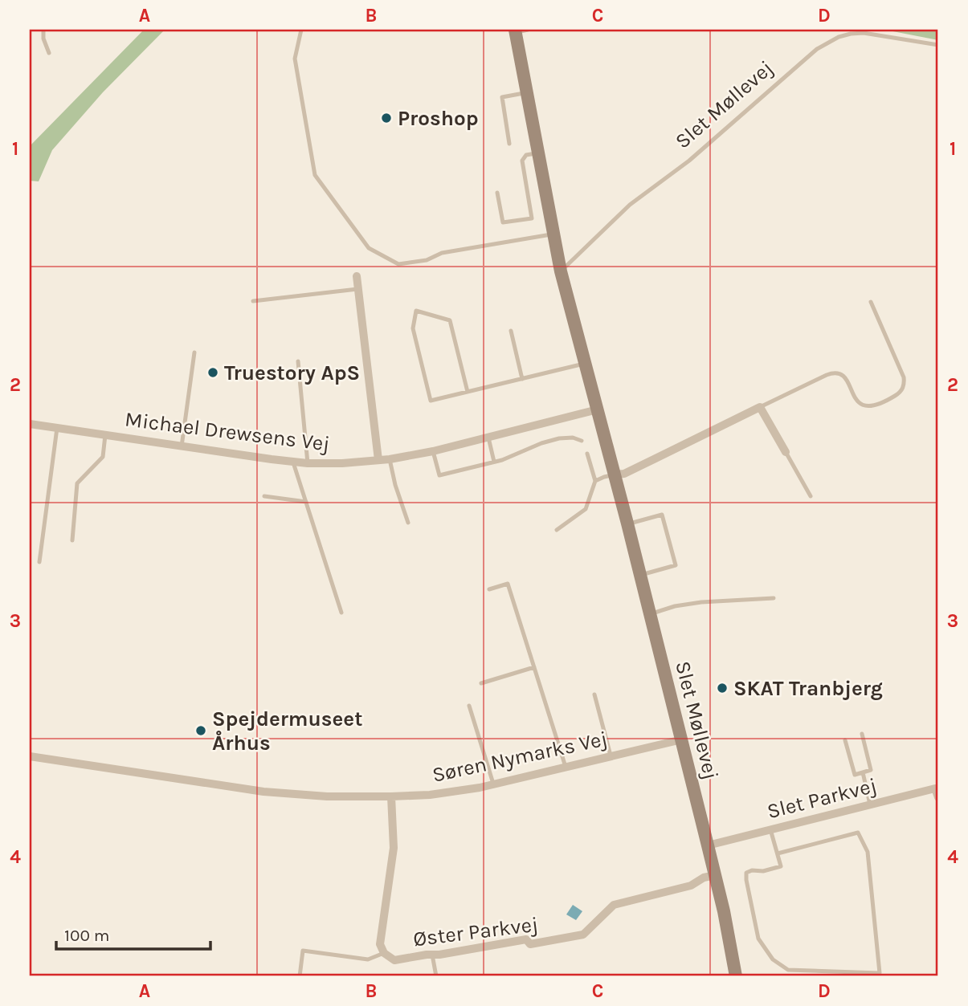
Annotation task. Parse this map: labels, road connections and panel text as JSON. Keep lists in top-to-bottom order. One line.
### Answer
{"streets":{"street":["Slet Møllevej","Michael Drewsens Vej","Søren Nymarks Vej","Slet Parkvej","Øster Parkvej"]},"crossings":[["Slet Møllevej","Michael Drewsens Vej"],["Slet Møllevej","Søren Nymarks Vej"],["Slet Møllevej","Slet Parkvej"],["Slet Møllevej","Øster Parkvej"],["Søren Nymarks Vej","Øster Parkvej"]],"places":["Proshop","Truestory ApS","SKAT Tranbjerg","Spejdermuseet Århus"],"scale_bar":"100 m","grid":{"columns":["A","B","C","D"],"rows":["1","2","3","4"]}}
